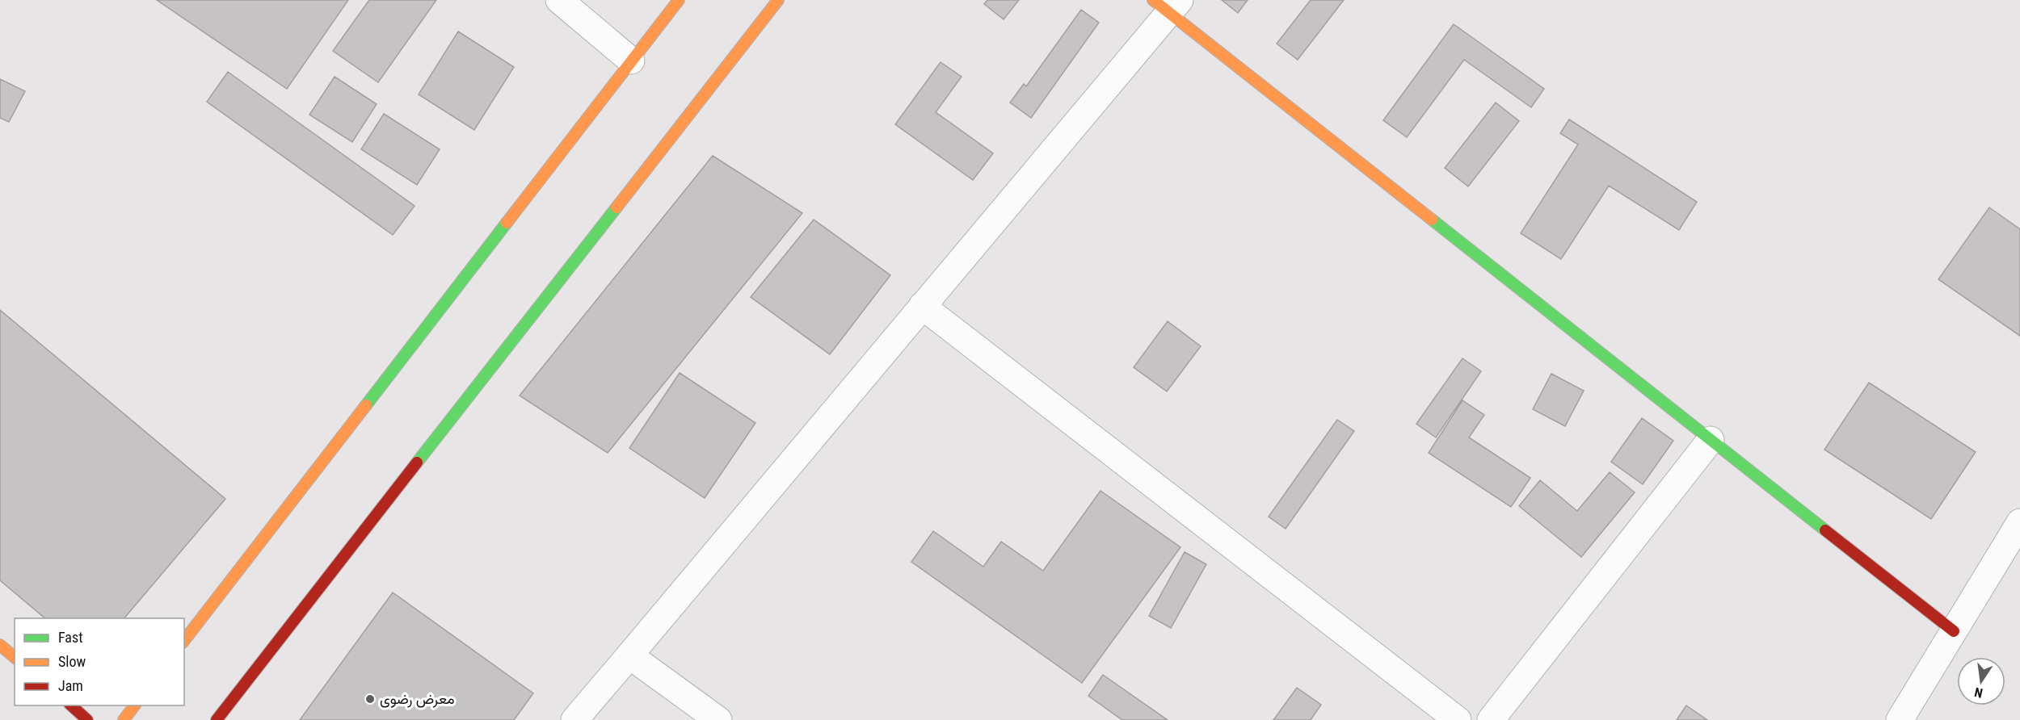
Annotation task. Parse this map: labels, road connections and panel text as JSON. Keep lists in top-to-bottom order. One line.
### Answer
{"places":["معرض رضوى"],"legend":["Fast","Slow","Jam"],"north":"bottom"}
